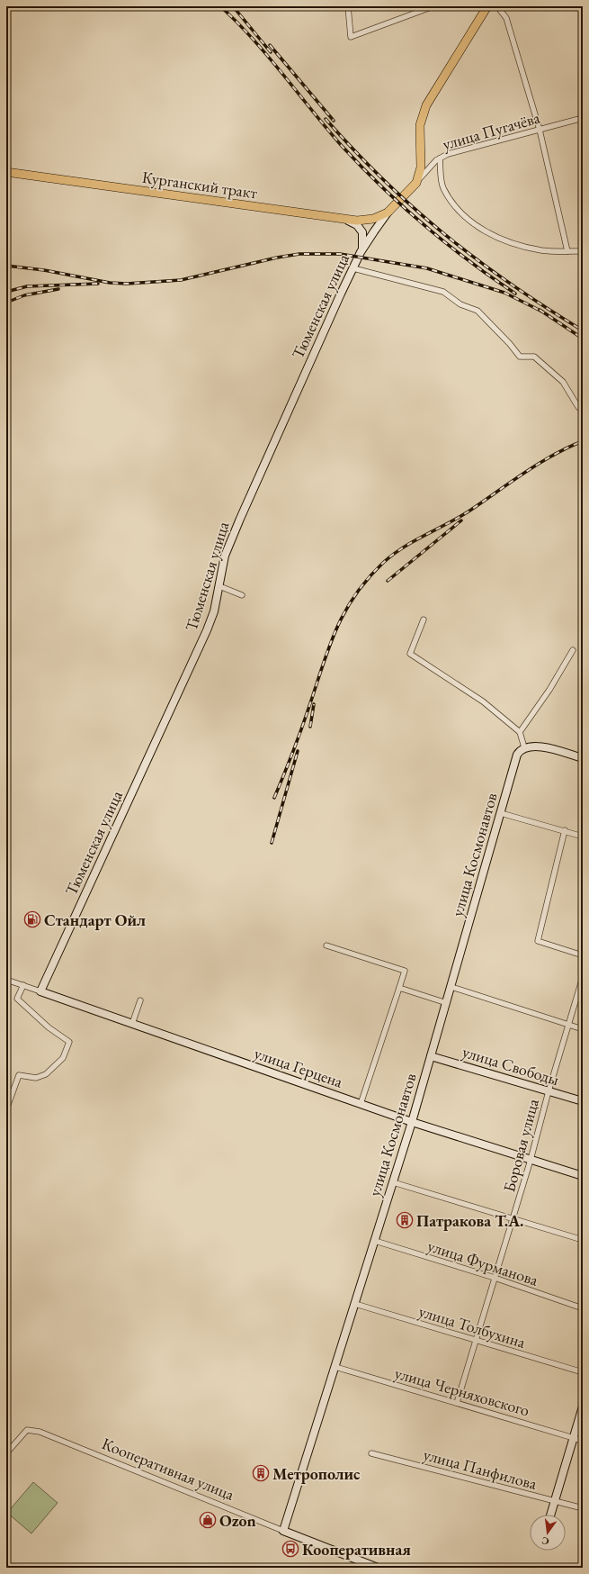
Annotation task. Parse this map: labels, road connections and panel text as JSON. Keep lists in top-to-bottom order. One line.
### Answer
{"streets":{"main road":["Курганский тракт"],"street":["улица Пугачёва","Тюменская улица","улица Космонавтов","улица Свободы","улица Герцена","Боровая улица","улица Фурманова","улица Толбухина","улица Черняховского","Кооперативная улица","улица Панфилова"]},"crossings":[["Курганский тракт","Тюменская улица"],["Тюменская улица","улица Герцена"],["улица Космонавтов","улица Свободы"],["улица Космонавтов","улица Герцена"],["улица Космонавтов","улица Фурманова"],["улица Космонавтов","улица Толбухина"],["улица Космонавтов","улица Черняховского"],["улица Космонавтов","Кооперативная улица"],["улица Свободы","Боровая улица"],["улица Герцена","Боровая улица"],["Боровая улица","улица Фурманова"],["Боровая улица","улица Толбухина"],["Боровая улица","улица Черняховского"]],"places":{"fuel station":["Стандарт Ойл"],"building":["Патракова Т.А.","Метрополис"],"shop":["Ozon"],"bus stop":["Кооперативная"]},"north":"bottom"}
